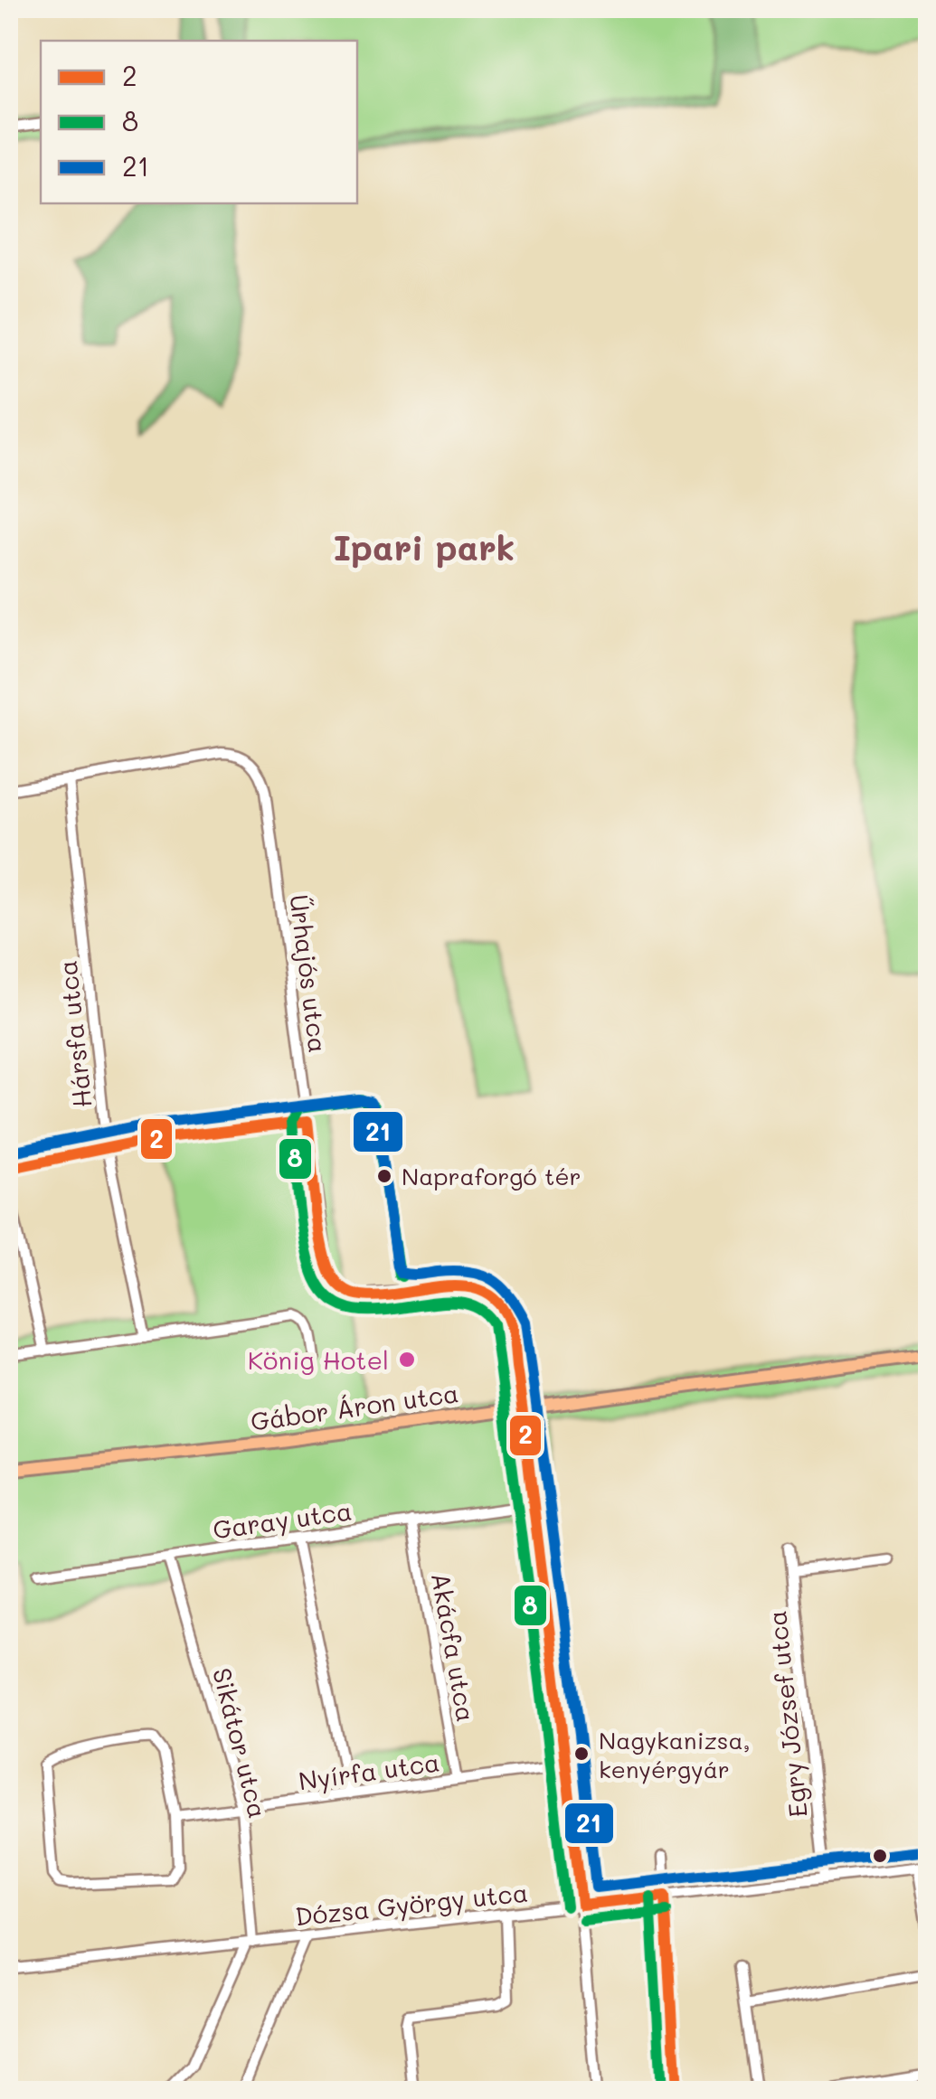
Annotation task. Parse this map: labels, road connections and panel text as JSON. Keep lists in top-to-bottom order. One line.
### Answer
{"streets":{"main road":["Gábor Áron utca"],"street":["Űrhajós utca","Hársfa utca","Garay utca","Akácfa utca","Egry József utca","Sikátor utca","Nyírfa utca","Dózsa György utca"]},"crossings":[["Űrhajós utca","Hársfa utca"],["Űrhajós utca","Gábor Áron utca"],["Garay utca","Akácfa utca"],["Garay utca","Sikátor utca"],["Akácfa utca","Nyírfa utca"],["Egry József utca","Dózsa György utca"],["Sikátor utca","Nyírfa utca"],["Sikátor utca","Dózsa György utca"]],"districts":["Ipari park"],"places":["Napraforgó tér","König Hotel","Nagykanizsa, kenyérgyár"],"lines":["transit line 8","transit line 21","transit line 2"],"legend":["2","8","21"]}
